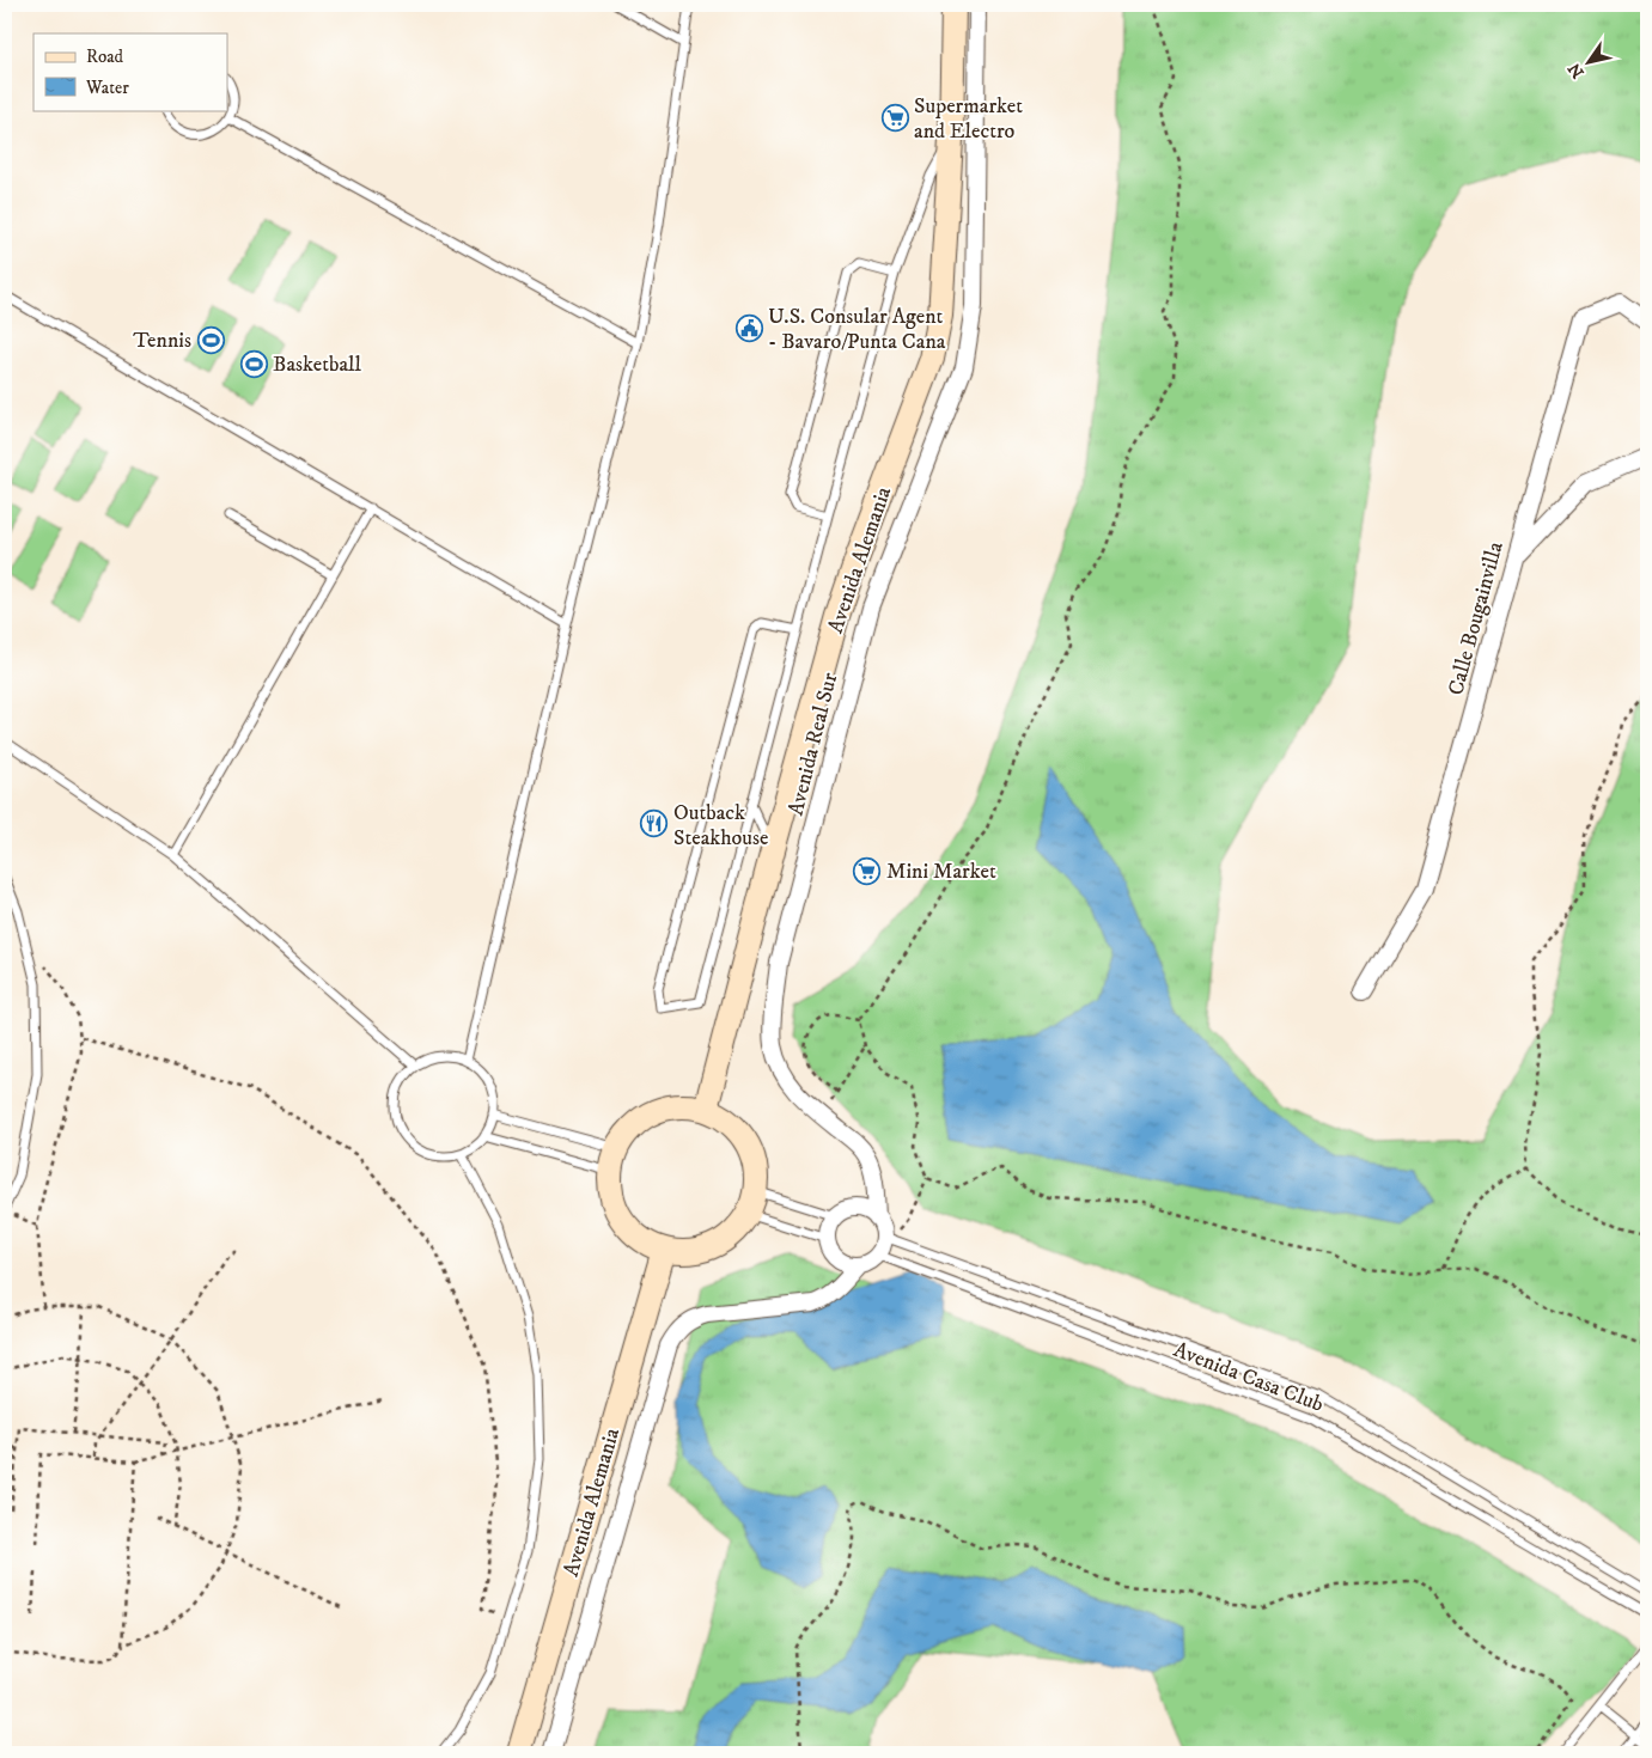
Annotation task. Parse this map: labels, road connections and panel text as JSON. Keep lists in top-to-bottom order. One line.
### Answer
{"streets":{"street":["Avenida Alemania","Calle Bougainvilla","Avenida Real Sur"],"lane":["Avenida Casa Club"]},"crossings":[["Avenida Real Sur","Avenida Casa Club"]],"places":{"supermarket":["Supermarket and Electro","Mini Market"],"public building":["U.S. Consular Agent - Bavaro/Punta Cana"],"sports":["Tennis","Basketball"],"restaurant":["Outback Steakhouse"]},"legend":["Road","Water"],"north":"bottom left"}
